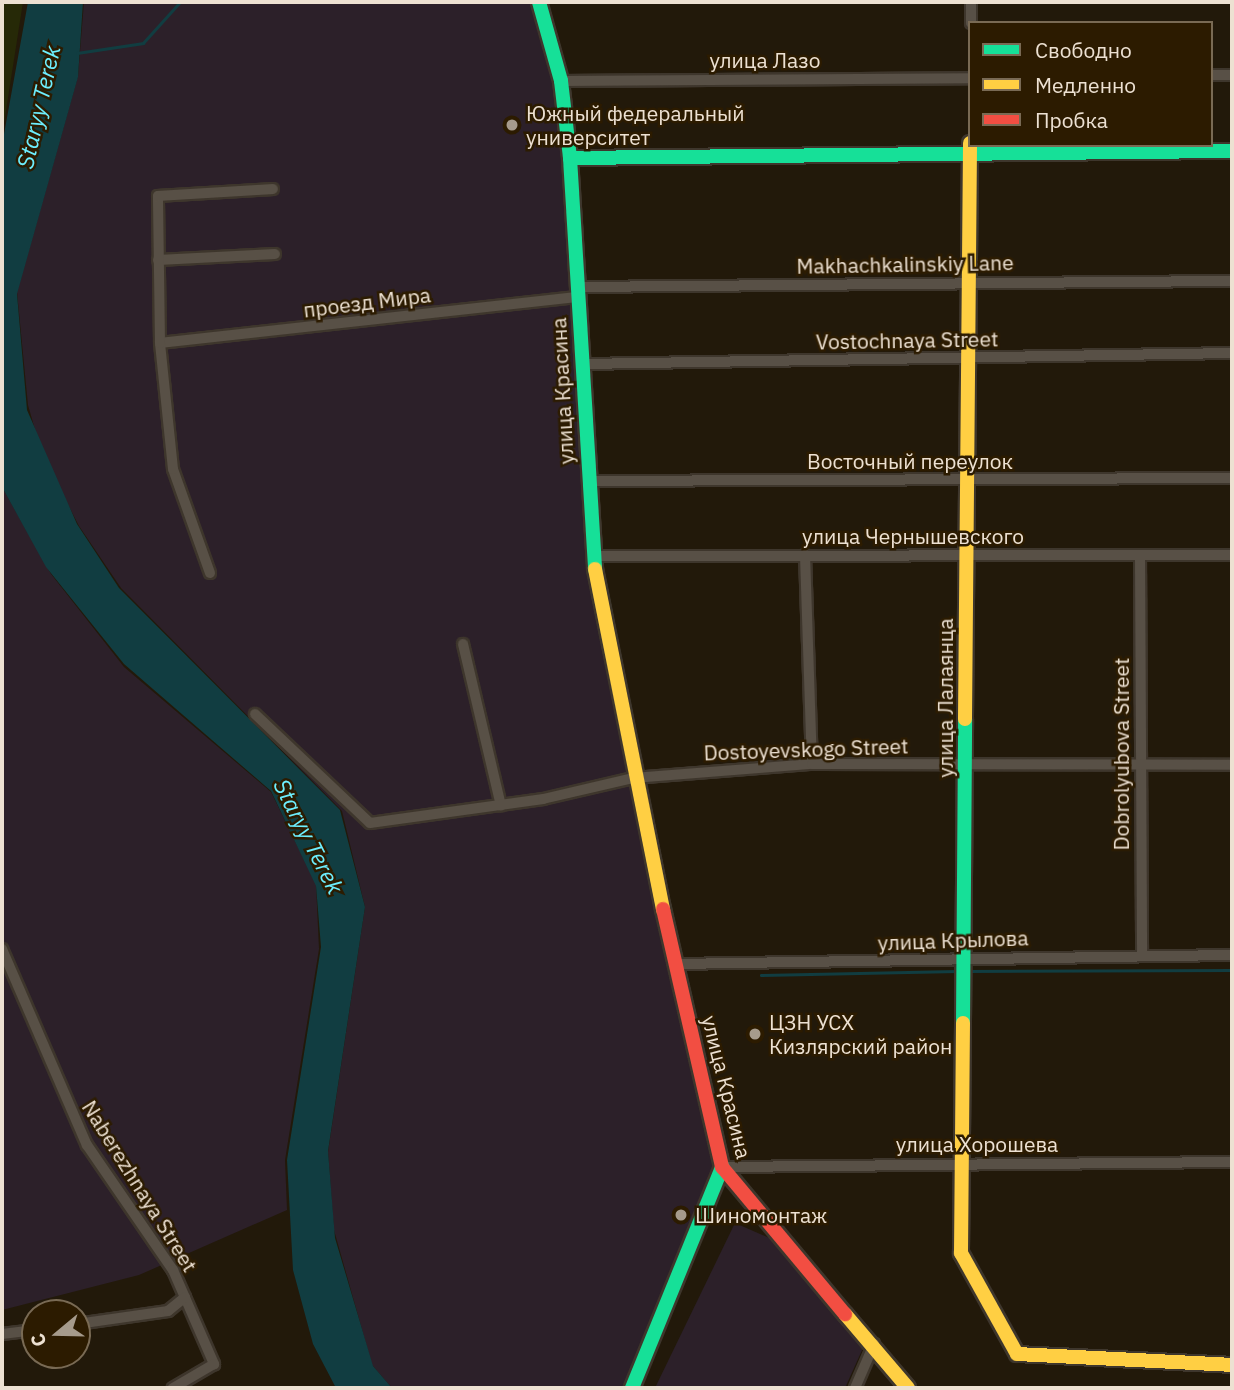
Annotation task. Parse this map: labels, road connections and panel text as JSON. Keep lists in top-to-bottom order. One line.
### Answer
{"streets":{"street":["улица Лазо","Makhachkalinskiy Lane","проезд Мира","Vostochnaya Street","улица Красина","Восточный переулок","улица Чернышевского","улица Лалаянца","Dostoyevskogo Street","Dobrolyubova Street","улица Крылова","улица Хорошева","Naberezhnaya Street"]},"crossings":[["улица Лазо","улица Красина"],["Makhachkalinskiy Lane","проезд Мира"],["Makhachkalinskiy Lane","улица Красина"],["Makhachkalinskiy Lane","улица Лалаянца"],["проезд Мира","улица Красина"],["Vostochnaya Street","улица Красина"],["Vostochnaya Street","улица Лалаянца"],["улица Красина","Восточный переулок"],["улица Красина","улица Чернышевского"],["улица Красина","Dostoyevskogo Street"],["улица Красина","улица Крылова"],["улица Красина","улица Хорошева"],["Восточный переулок","улица Лалаянца"],["улица Чернышевского","улица Лалаянца"],["улица Чернышевского","Dobrolyubova Street"],["улица Лалаянца","Dostoyevskogo Street"],["улица Лалаянца","улица Крылова"],["улица Лалаянца","улица Хорошева"],["Dostoyevskogo Street","Dobrolyubova Street"],["Dobrolyubova Street","улица Крылова"]],"water":["Staryy Terek"],"places":["Южный федеральный университет","ЦЗН УСХ Кизлярский район","Шиномонтаж"],"legend":["Свободно","Медленно","Пробка"],"north":"left"}
